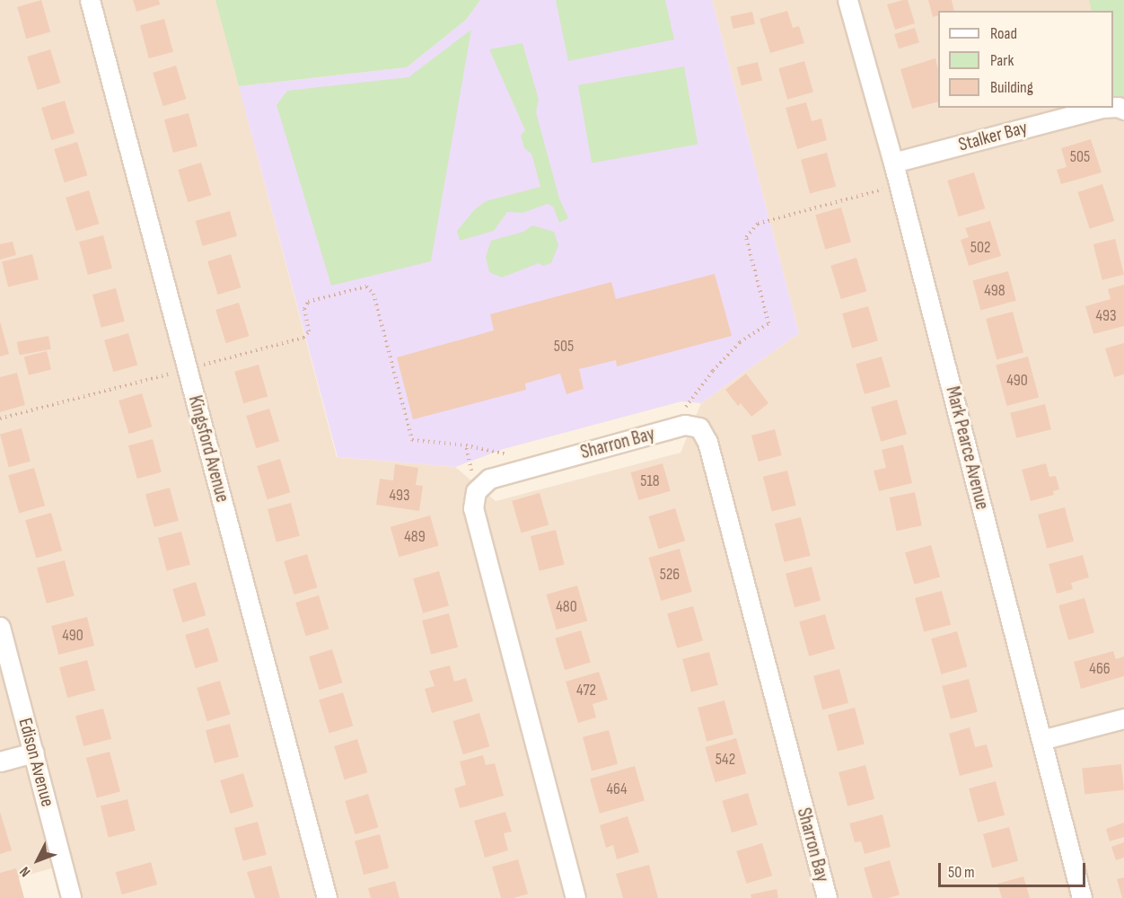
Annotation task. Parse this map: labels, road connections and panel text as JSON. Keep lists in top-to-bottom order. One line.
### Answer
{"streets":{"street":["Stalker Bay","Sharron Bay","Mark Pearce Avenue","Kingsford Avenue","Edison Avenue"]},"crossings":[["Stalker Bay","Mark Pearce Avenue"]],"house_numbers":["505","502","498","493","505","490","518","493","489","526","480","490","466","472","542","464"],"legend":["Road","Park","Building"],"scale_bar":"50 m","north":"bottom left"}
